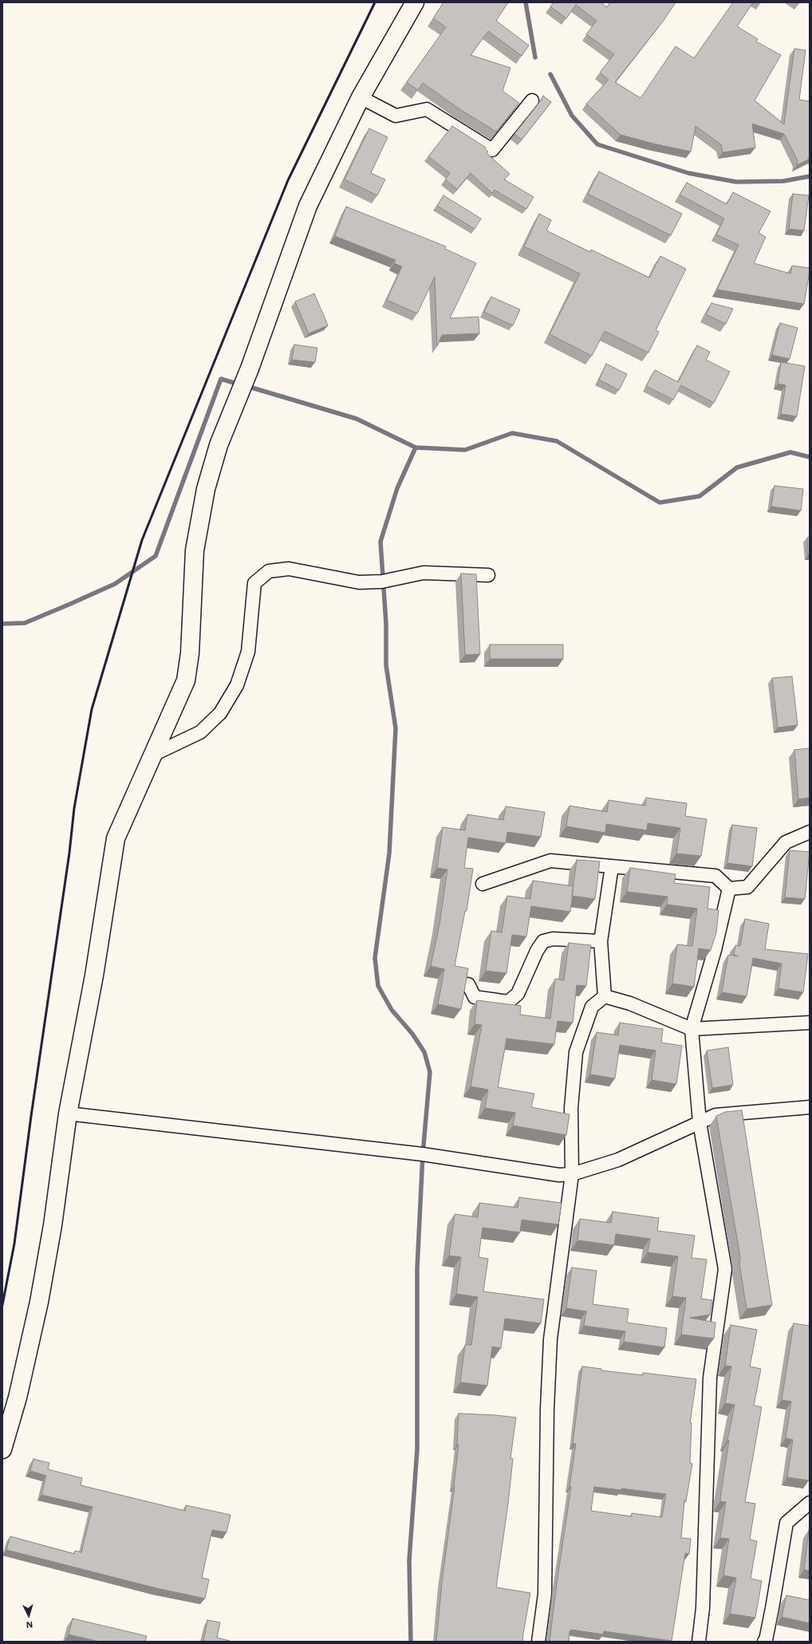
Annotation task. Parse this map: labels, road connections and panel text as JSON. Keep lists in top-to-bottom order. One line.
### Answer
{"north":"bottom"}
